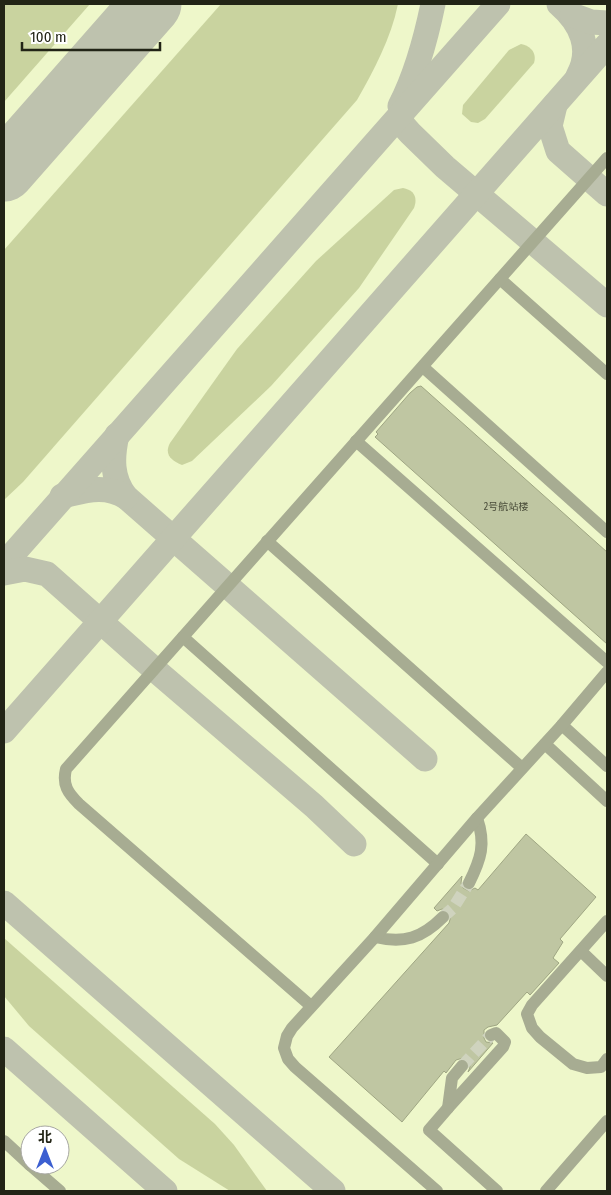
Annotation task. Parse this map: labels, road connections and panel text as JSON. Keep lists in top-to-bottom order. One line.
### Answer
{"house_numbers":["2号航站楼"],"scale_bar":"100 m","north":"top"}
